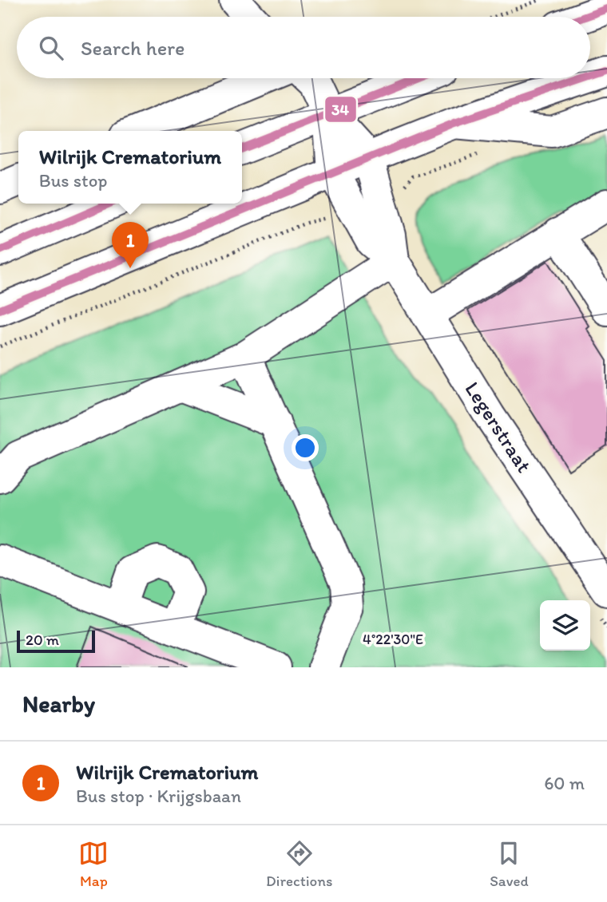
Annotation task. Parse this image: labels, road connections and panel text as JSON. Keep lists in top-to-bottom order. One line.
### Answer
{"streets":{"main road":["Legerstraat"]},"lines":["transit line 34"],"scale_bar":"20 m","page":{"search":"Search here","popup":["Wilrijk Crematorium","Bus stop"],"pins":"1","scale":"20 m","heading":"Nearby","list":[{"mark":"1","name":"Wilrijk Crematorium","note":"Bus stop · Krijgsbaan","value":"60 m"}],"nav":["Map","Directions","Saved"]},"coordinates":["4°22'30\"E"]}
